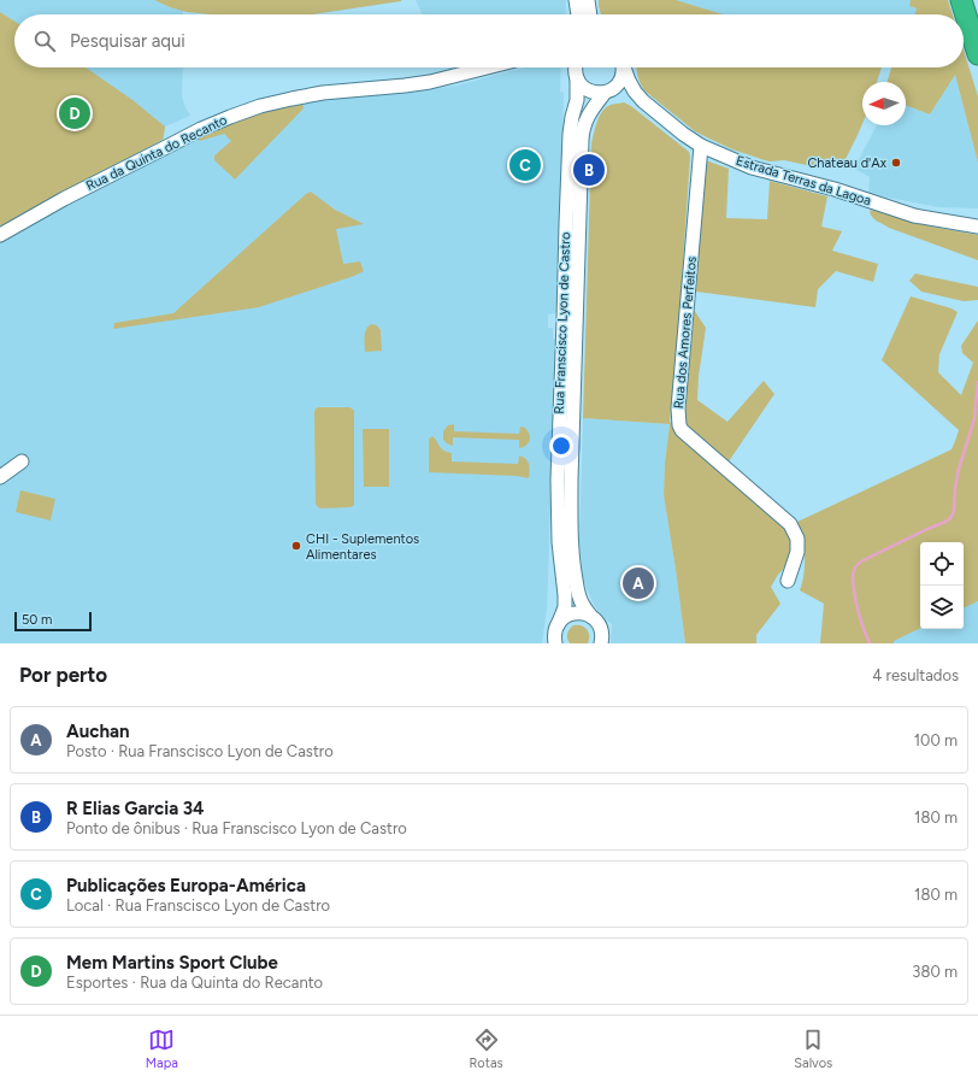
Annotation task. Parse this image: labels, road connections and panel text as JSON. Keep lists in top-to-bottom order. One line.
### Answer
{"streets":{"street":["Rua da Quinta do Recanto","Estrada Terras da Lagoa","Rua Franscisco Lyon de Castro","Rua dos Amores Perfeitos"]},"crossings":[["Estrada Terras da Lagoa","Rua Franscisco Lyon de Castro"],["Estrada Terras da Lagoa","Rua dos Amores Perfeitos"]],"places":["Chateau d'Ax","CHI - Suplementos Alimentares"],"scale_bar":"50 m","north":"left","page":{"search":"Pesquisar aqui","pins":["D","C","B","A"],"scale":"50 m","heading":["Por perto","4 resultados"],"list":[{"mark":"A","name":"Auchan","note":"Posto · Rua Franscisco Lyon de Castro","value":"100 m"},{"mark":"B","name":"R Elias Garcia 34","note":"Ponto de ônibus · Rua Franscisco Lyon de Castro","value":"180 m"},{"mark":"C","name":"Publicações Europa-América","note":"Local · Rua Franscisco Lyon de Castro","value":"180 m"},{"mark":"D","name":"Mem Martins Sport Clube","note":"Esportes · Rua da Quinta do Recanto","value":"380 m"}],"nav":["Mapa","Rotas","Salvos"]}}
